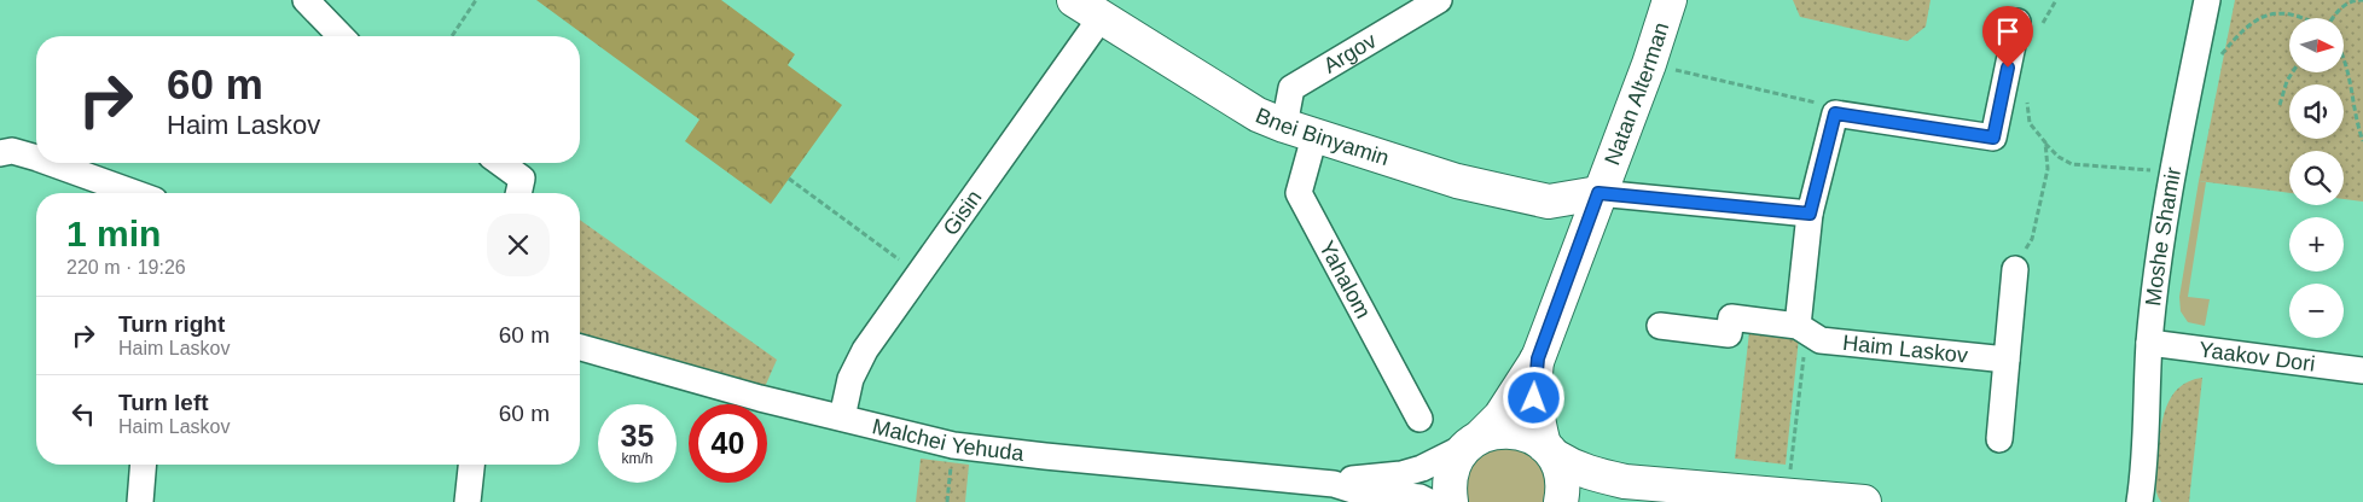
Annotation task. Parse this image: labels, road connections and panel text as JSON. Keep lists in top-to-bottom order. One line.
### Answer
{"streets":{"street":["Argov","Natan Alterman","Bnei Binyamin","Gisin","Moshe Shamir","Yahalom","Haim Laskov","Yaakov Dori","Malchei Yehuda"]},"crossings":[["Argov","Bnei Binyamin"],["Natan Alterman","Bnei Binyamin"],["Natan Alterman","Malchei Yehuda"],["Bnei Binyamin","Gisin"],["Bnei Binyamin","Yahalom"],["Gisin","Malchei Yehuda"],["Moshe Shamir","Yaakov Dori"]],"north":"right","page":{"map_buttons":["+","−"],"turn":["60 m","Haim Laskov"],"heading":["1 min","220 m · 19:26"],"list":[{"name":"Turn right","note":"Haim Laskov","value":"60 m"},{"name":"Turn left","note":"Haim Laskov","value":"60 m"}],"speed":"35 km/h","limit":"40"}}
